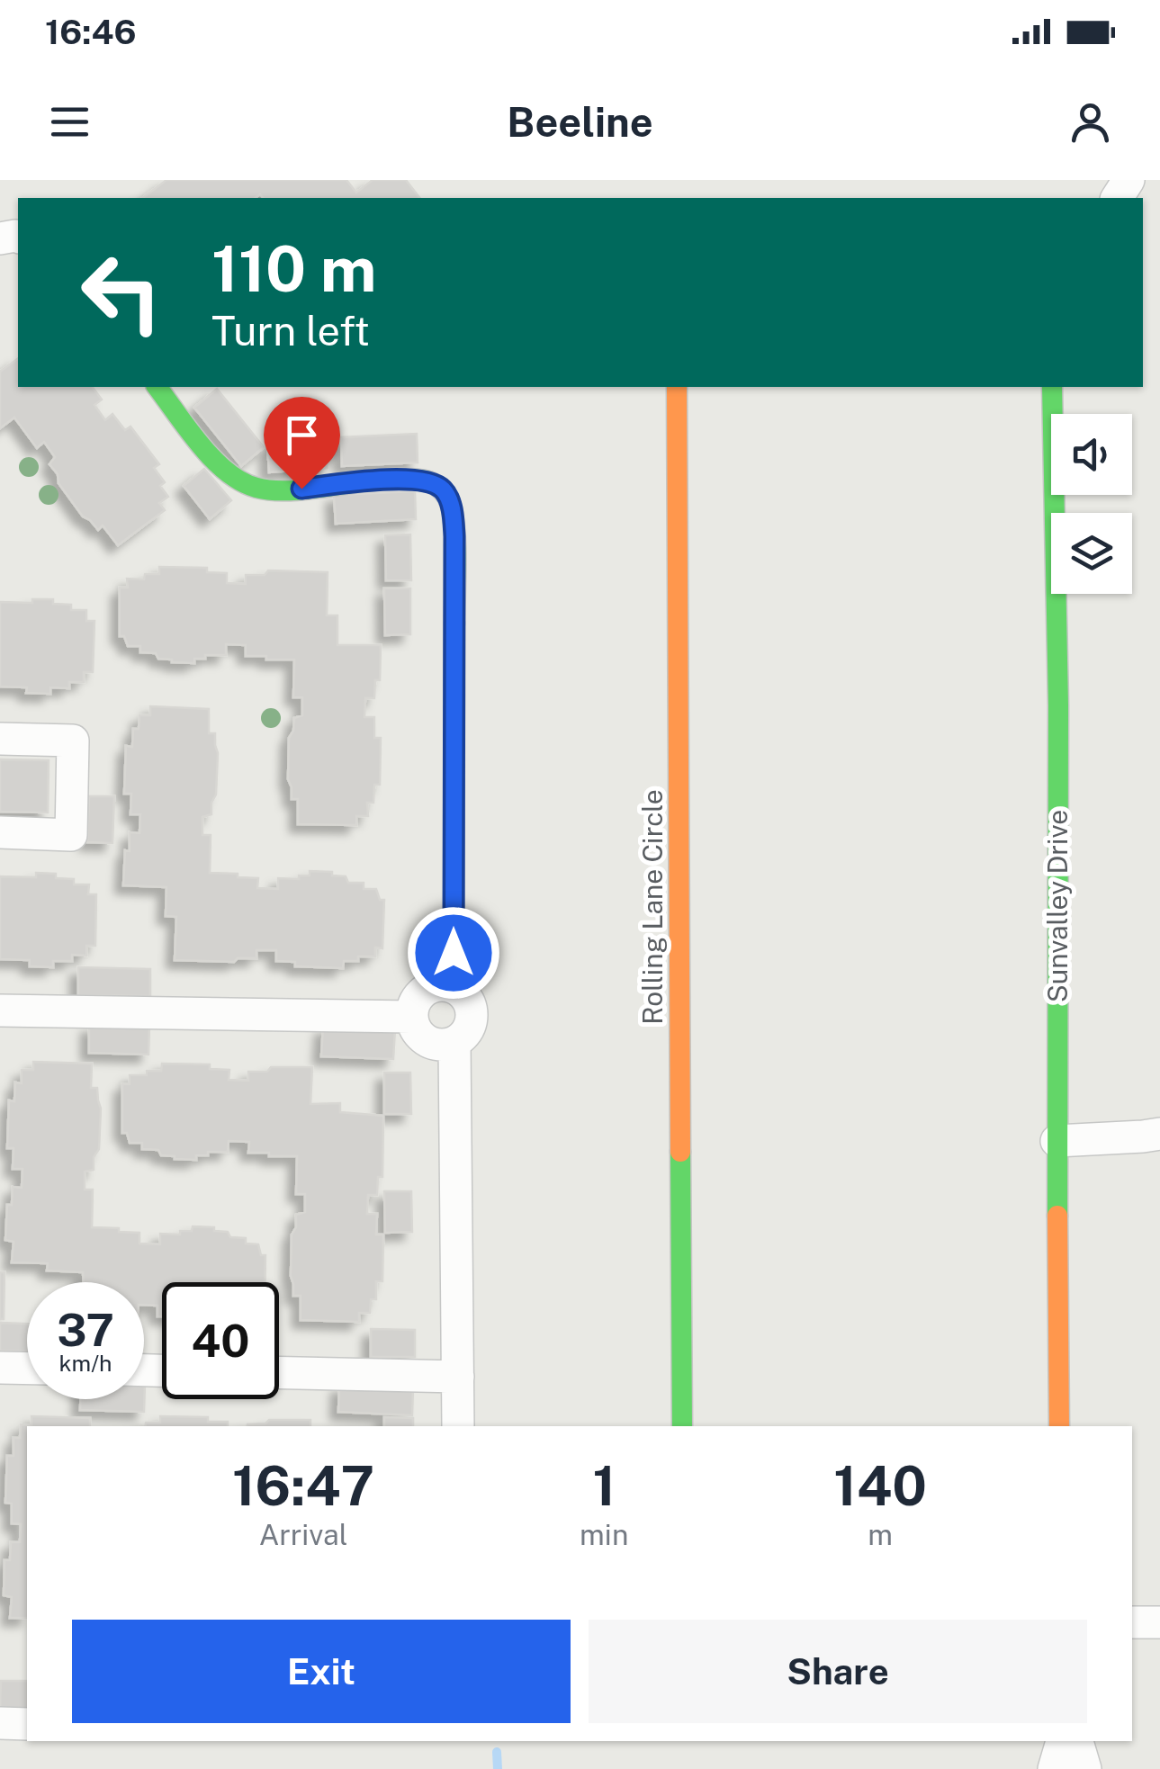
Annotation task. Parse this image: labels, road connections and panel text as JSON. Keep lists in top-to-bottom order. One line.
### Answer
{"streets":{"street":["Sunvalley Drive","Rolling Lane Circle"]},"page":{"status":"16:46","header":"Beeline","turn":["110 m","Turn left"],"speed":"37 km/h","limit":"40","eta":["16:47","Arrival","1","min","140","m"],"buttons":["Exit","Share"]}}
